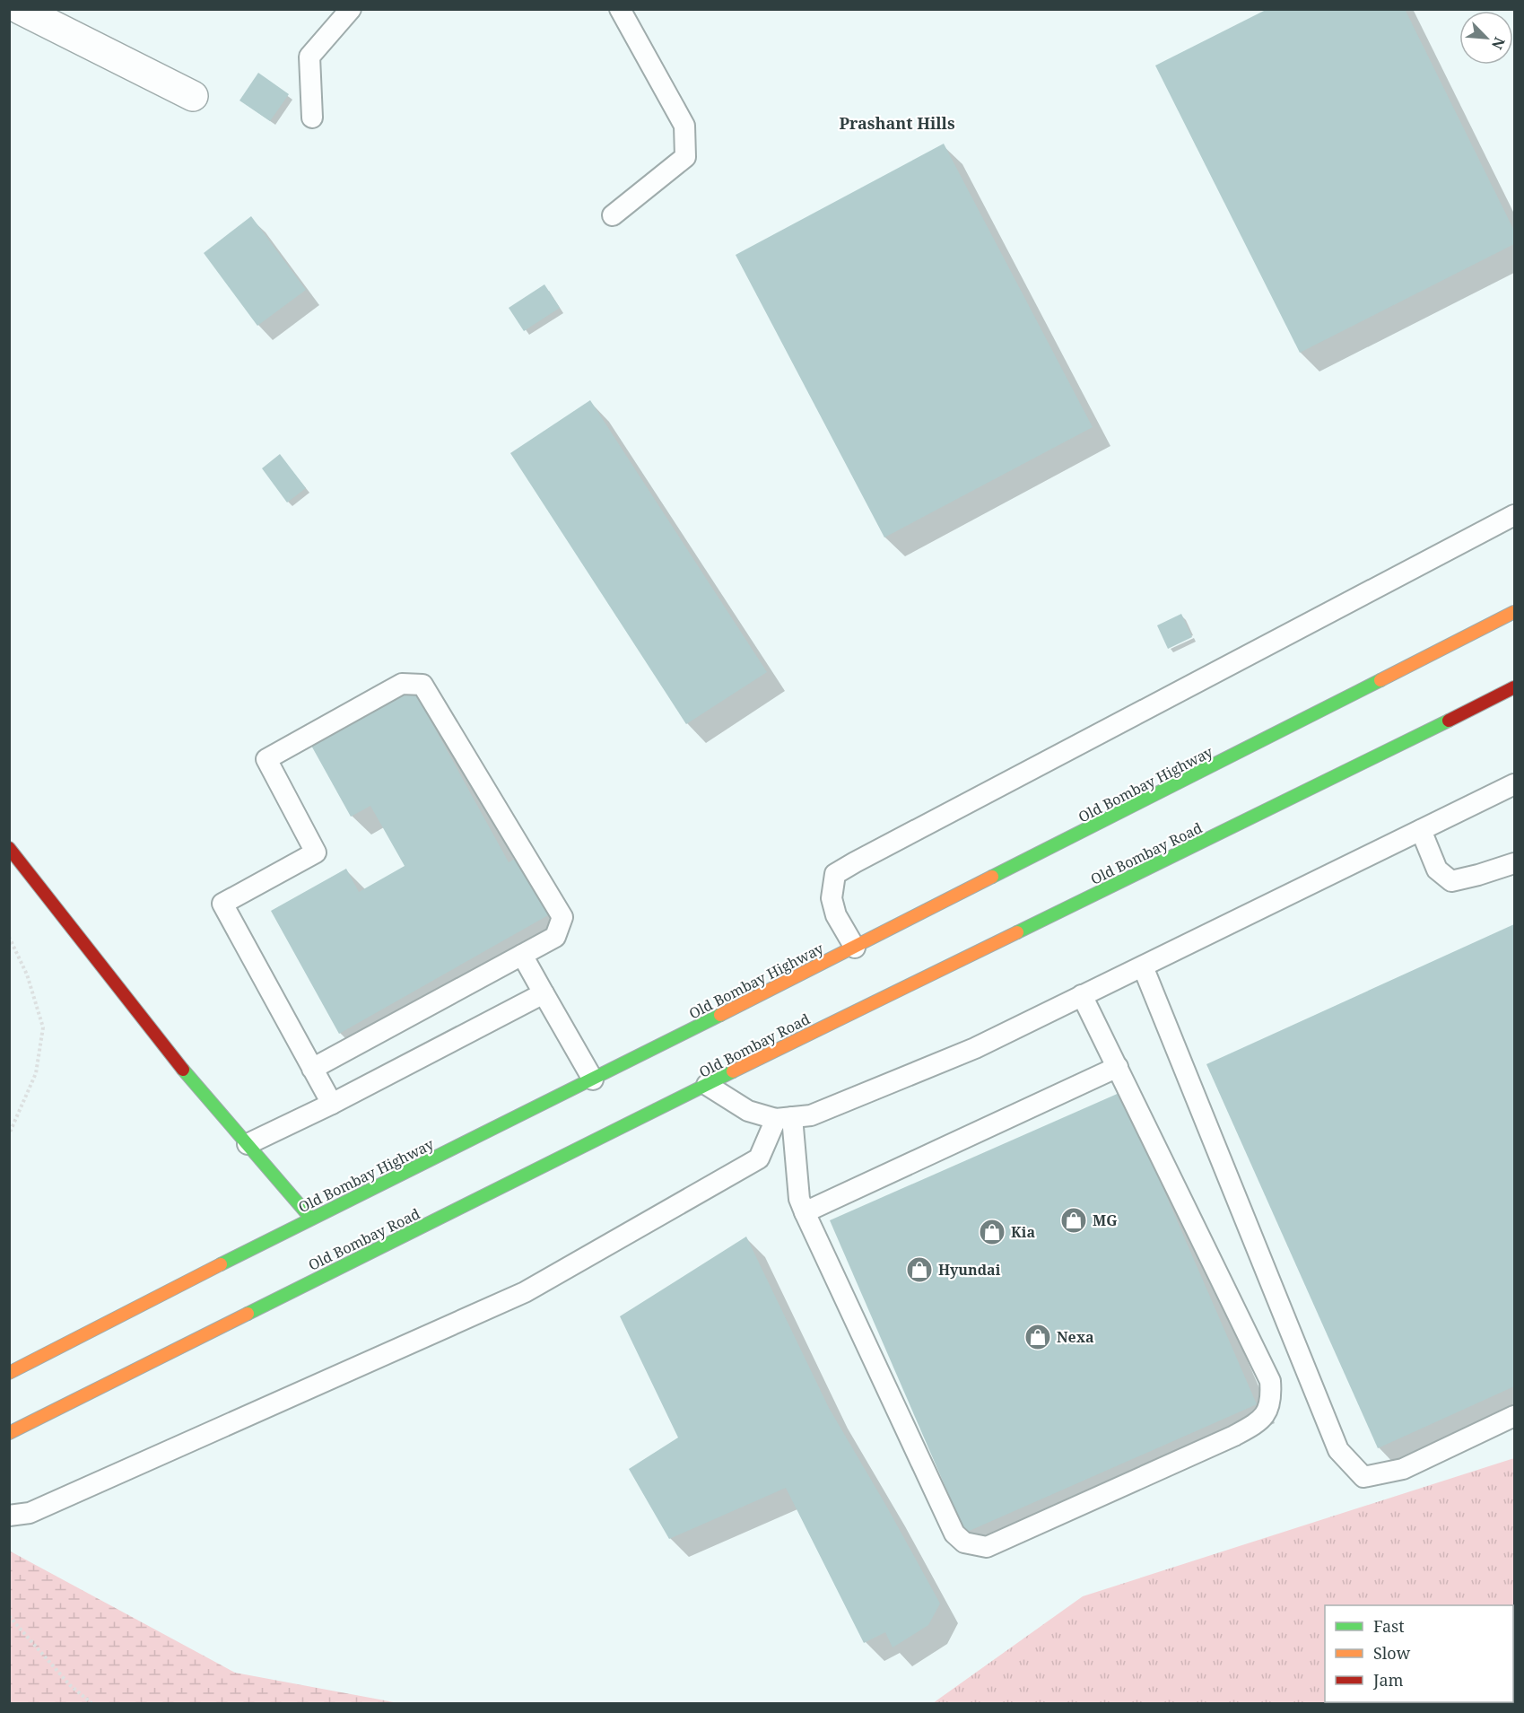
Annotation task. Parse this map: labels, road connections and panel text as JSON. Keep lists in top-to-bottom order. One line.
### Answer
{"streets":{"main road":["Old Bombay Highway","Old Bombay Road"]},"districts":["Prashant Hills"],"places":{"shop":["MG","Kia","Hyundai","Nexa"]},"legend":["Fast","Slow","Jam"],"north":"bottom right"}
